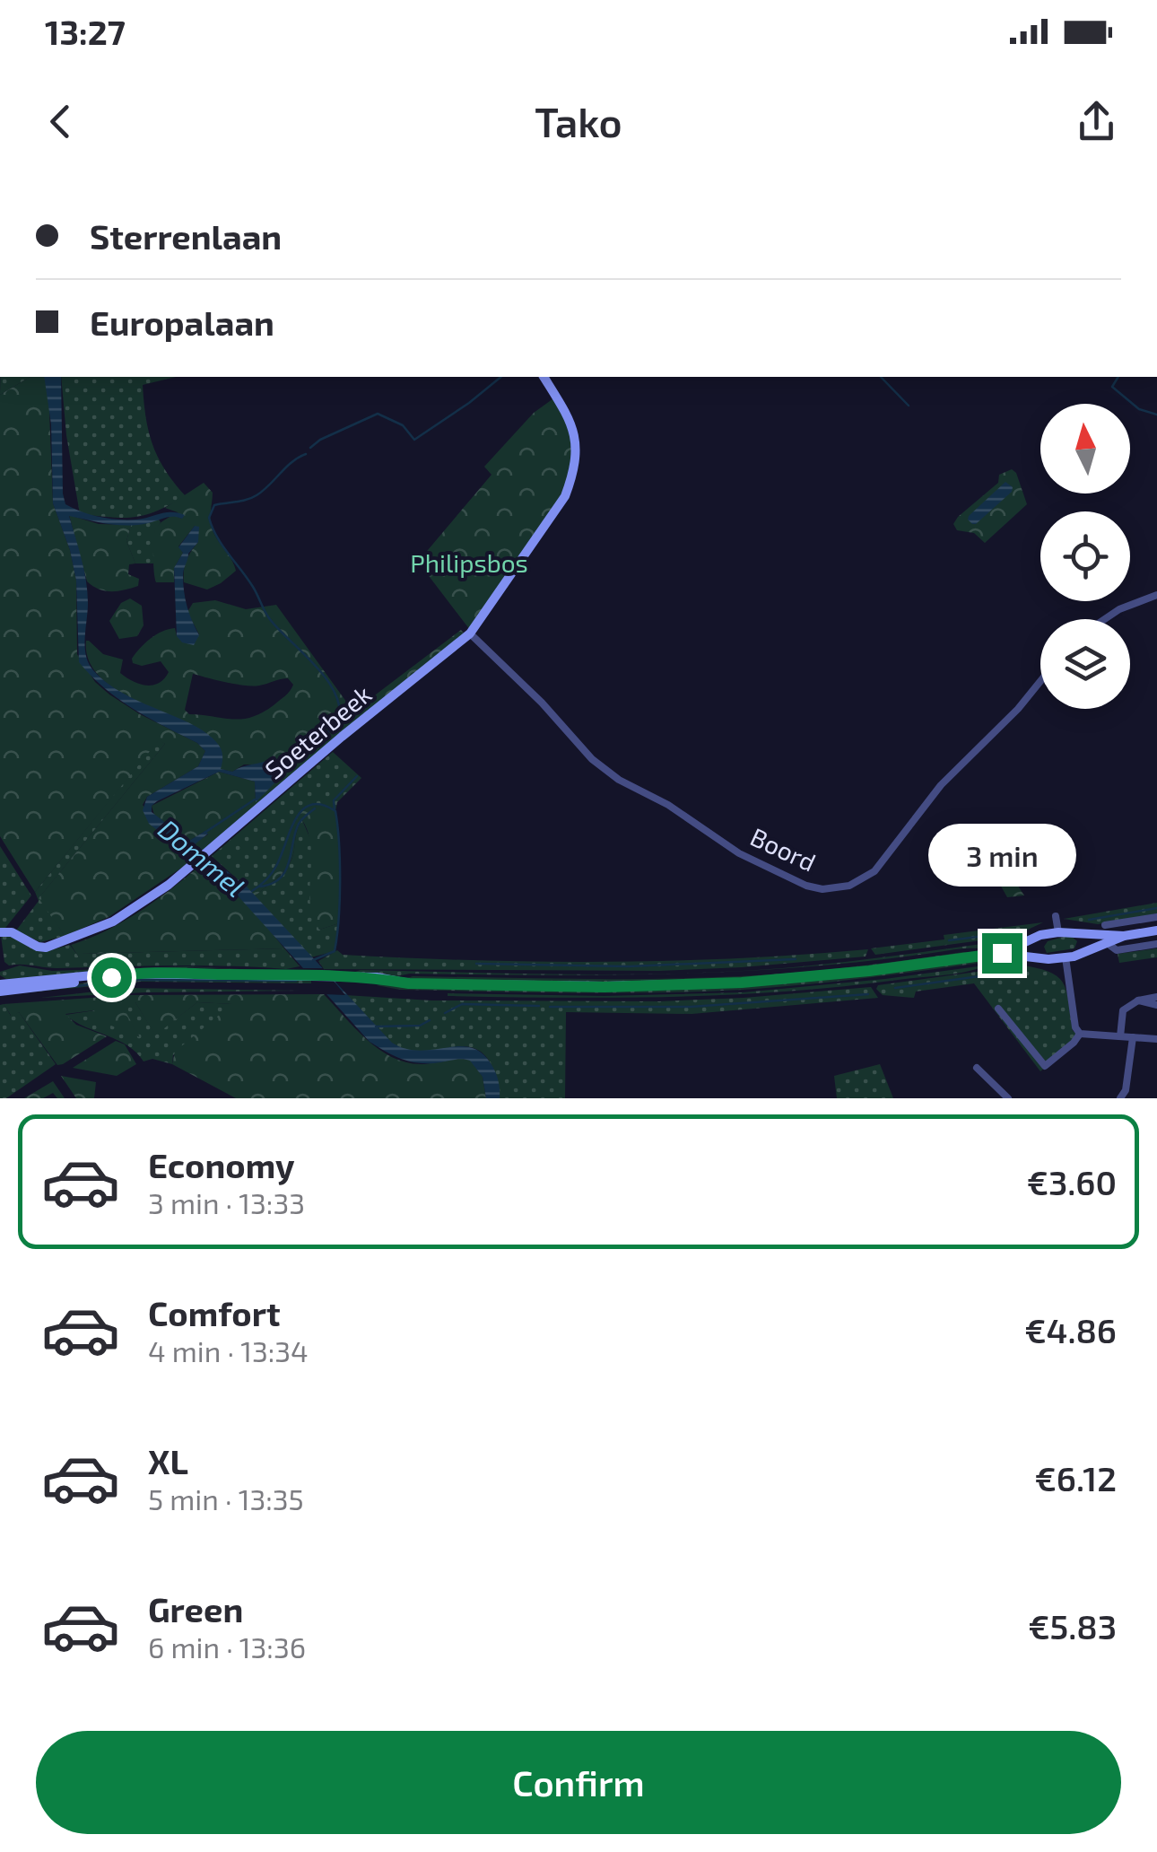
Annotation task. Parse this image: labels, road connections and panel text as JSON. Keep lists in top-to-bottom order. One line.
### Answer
{"streets":{"main road":["Soeterbeek"],"street":["Boord"]},"crossings":[["Soeterbeek","Boord"]],"water":["Dommel"],"parks":["Philipsbos"],"north":"top","page":{"status":"13:27","header":"Tako","banner":["Sterrenlaan","Europalaan"],"bubble":"3 min","list":[{"name":"Economy","note":"3 min · 13:33","value":"€3.60"},{"name":"Comfort","note":"4 min · 13:34","value":"€4.86"},{"name":"XL","note":"5 min · 13:35","value":"€6.12"},{"name":"Green","note":"6 min · 13:36","value":"€5.83"}],"buttons":"Confirm"}}
